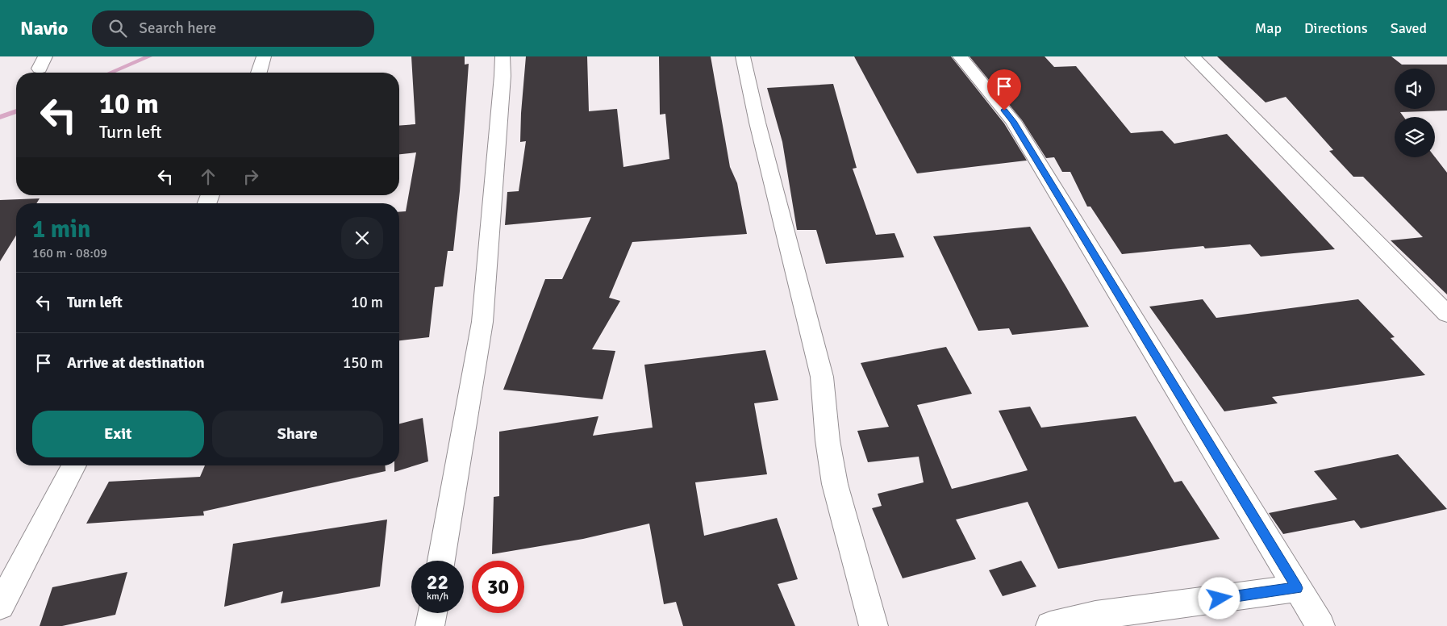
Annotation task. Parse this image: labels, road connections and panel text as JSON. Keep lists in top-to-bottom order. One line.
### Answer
{"page":{"header":"Navio","search":"Search here","nav":["Map","Directions","Saved"],"turn":["10 m","Turn left"],"heading":["1 min","160 m · 08:09"],"list":[{"name":"Turn left","value":"10 m"},{"name":"Arrive at destination","value":"150 m"}],"buttons":["Exit","Share"],"speed":"22 km/h","limit":"30"}}
